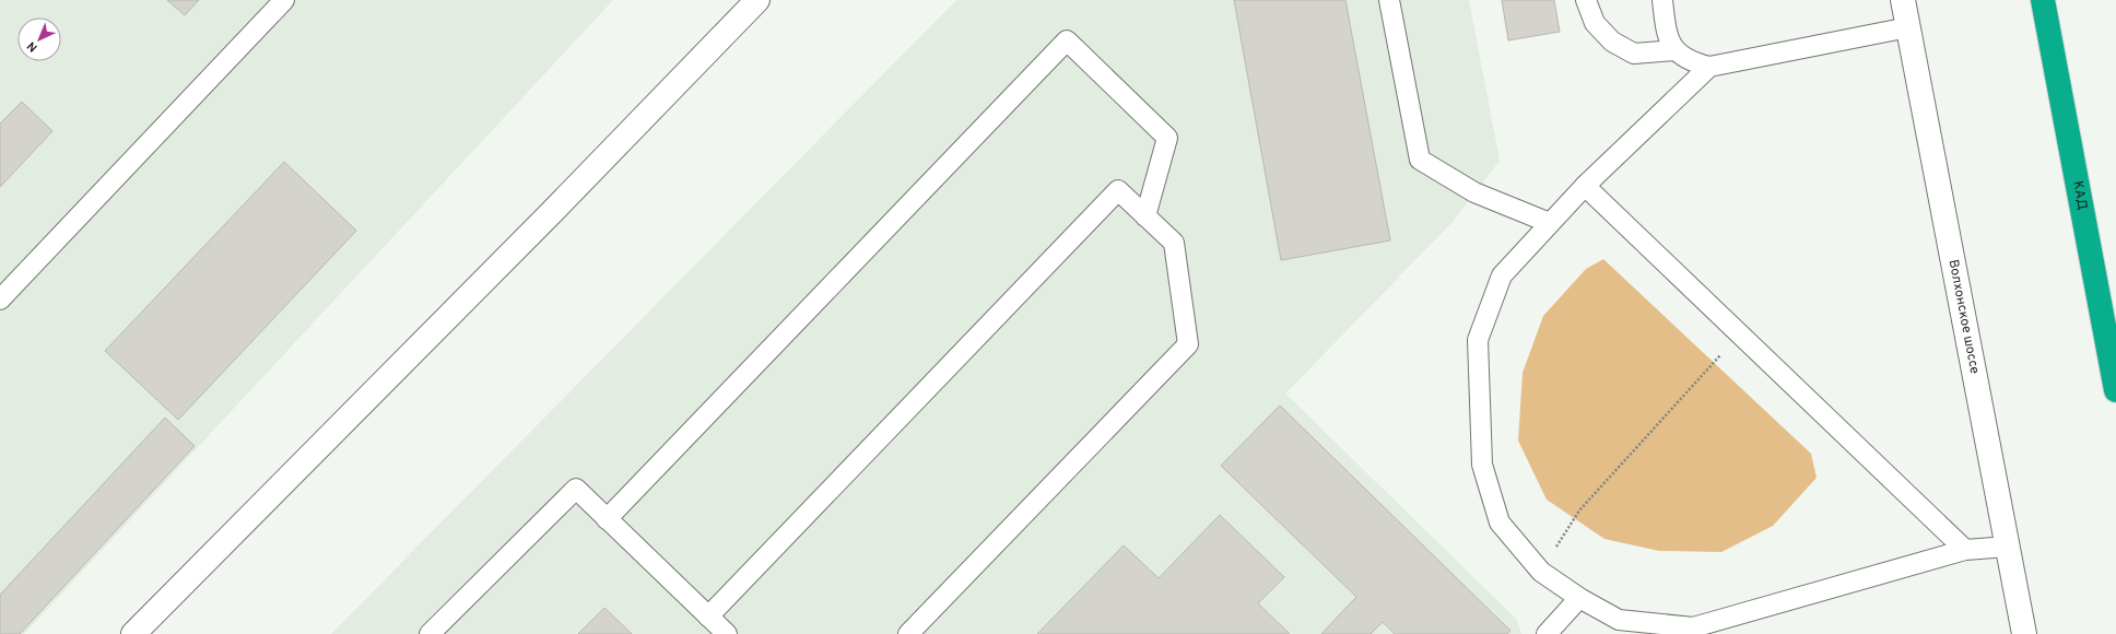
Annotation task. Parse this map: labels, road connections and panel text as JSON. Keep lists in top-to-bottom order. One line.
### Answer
{"streets":{"highway":["КАД"],"street":["Волхонское шоссе"]},"north":"bottom left"}
